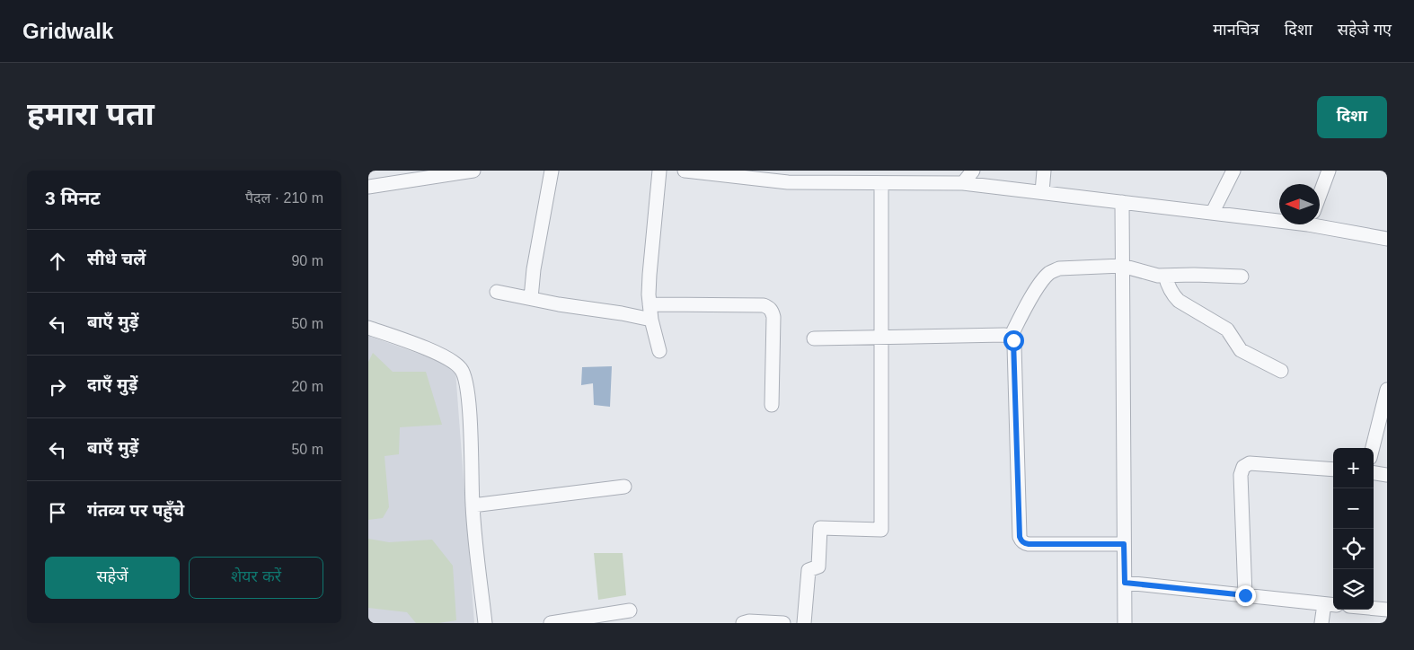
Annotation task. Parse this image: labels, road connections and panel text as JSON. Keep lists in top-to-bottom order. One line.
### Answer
{"north":"left","page":{"header":"Gridwalk","nav":["मानचित्र","दिशा","सहेजे गए"],"title":"हमारा पता","buttons":["दिशा",["सहेजें","शेयर करें"]],"heading":["3 मिनट","पैदल · 210 m"],"list":[["सीधे चलें","90 m"],["बाएँ मुड़ें","50 m"],["दाएँ मुड़ें","20 m"],["बाएँ मुड़ें","50 m"],"गंतव्य पर पहुँचे"],"map_buttons":["+","−"]}}
